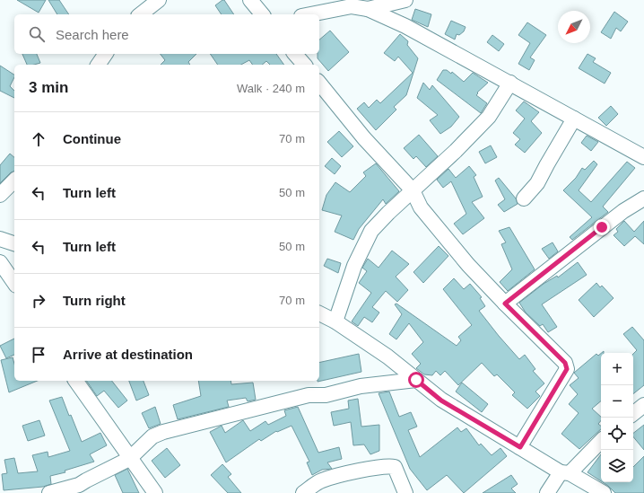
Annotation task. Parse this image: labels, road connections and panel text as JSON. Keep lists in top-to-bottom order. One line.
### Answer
{"north":"bottom left","page":{"search":"Search here","heading":["3 min","Walk · 240 m"],"list":[["Continue","70 m"],["Turn left","50 m"],["Turn left","50 m"],["Turn right","70 m"],"Arrive at destination"],"map_buttons":["+","−"]}}
